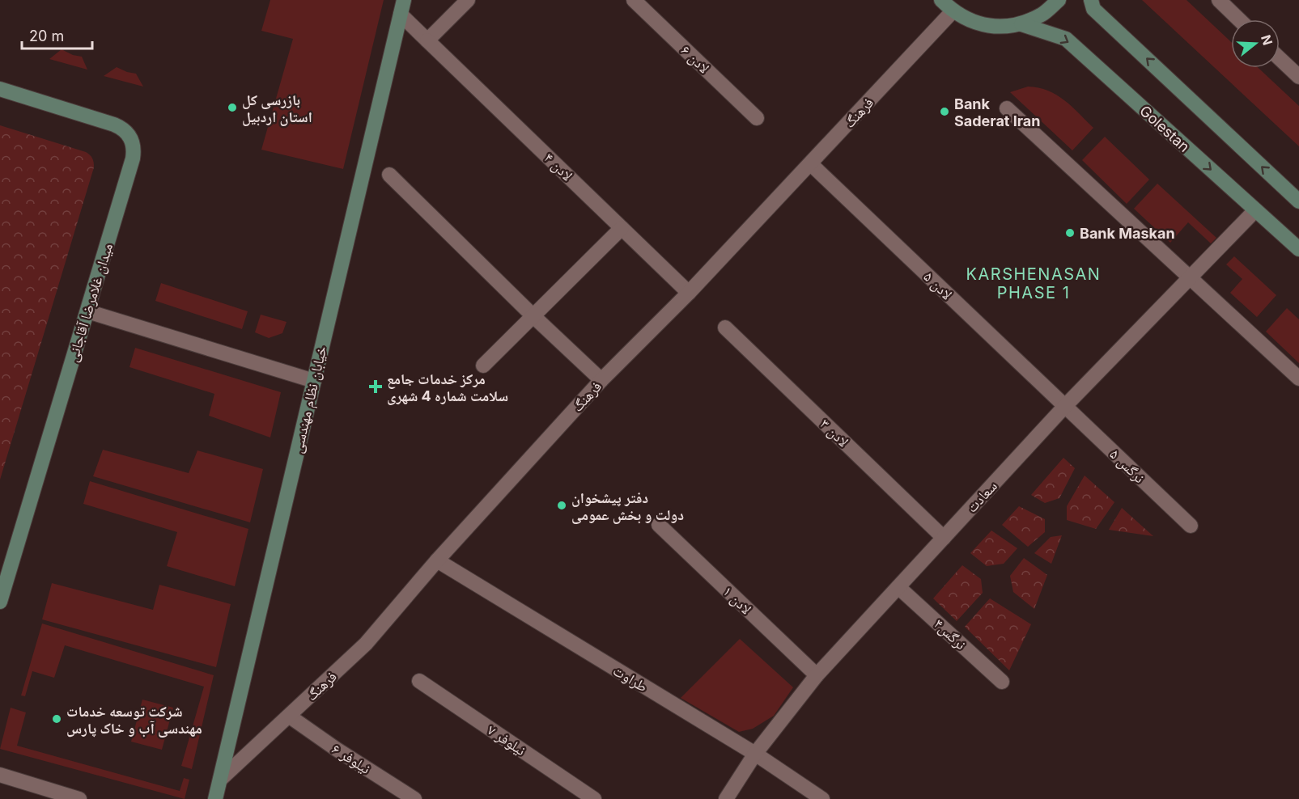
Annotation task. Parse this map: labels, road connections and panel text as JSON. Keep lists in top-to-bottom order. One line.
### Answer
{"streets":{"street":["لادن ۶","فرهنگ","Golestan","لادن ۴","لادن ۵","میدان غلامرضا آقاجانی","خیابان نظام مهندسی","لادن ۳","نرگس ۵","سعادت","لادن ۱","نرگس۴","طراوت","نیلوفر ۷","نیلوفر ۶"]},"crossings":[["فرهنگ","لادن ۴"],["فرهنگ","لادن ۵"],["فرهنگ","خیابان نظام مهندسی"],["فرهنگ","طراوت"],["فرهنگ","نیلوفر ۶"],["Golestan","سعادت"],["لادن ۴","خیابان نظام مهندسی"],["لادن ۵","نرگس ۵"],["لادن ۵","سعادت"],["لادن ۳","سعادت"],["نرگس ۵","سعادت"],["سعادت","لادن ۱"],["سعادت","نرگس۴"],["سعادت","طراوت"]],"districts":["KARSHENASAN PHASE 1"],"places":{"other":["بازرسی کل استان اردبیل","Bank Saderat Iran","Bank Maskan","دفتر پیشخوان دولت و بخش عمومی","شرکت توسعه خدمات مهندسی آب و خاک پارس"],"health":["مرکز خدمات جامع سلامت شماره 4 شهری"]},"scale_bar":"20 m","north":"right"}
